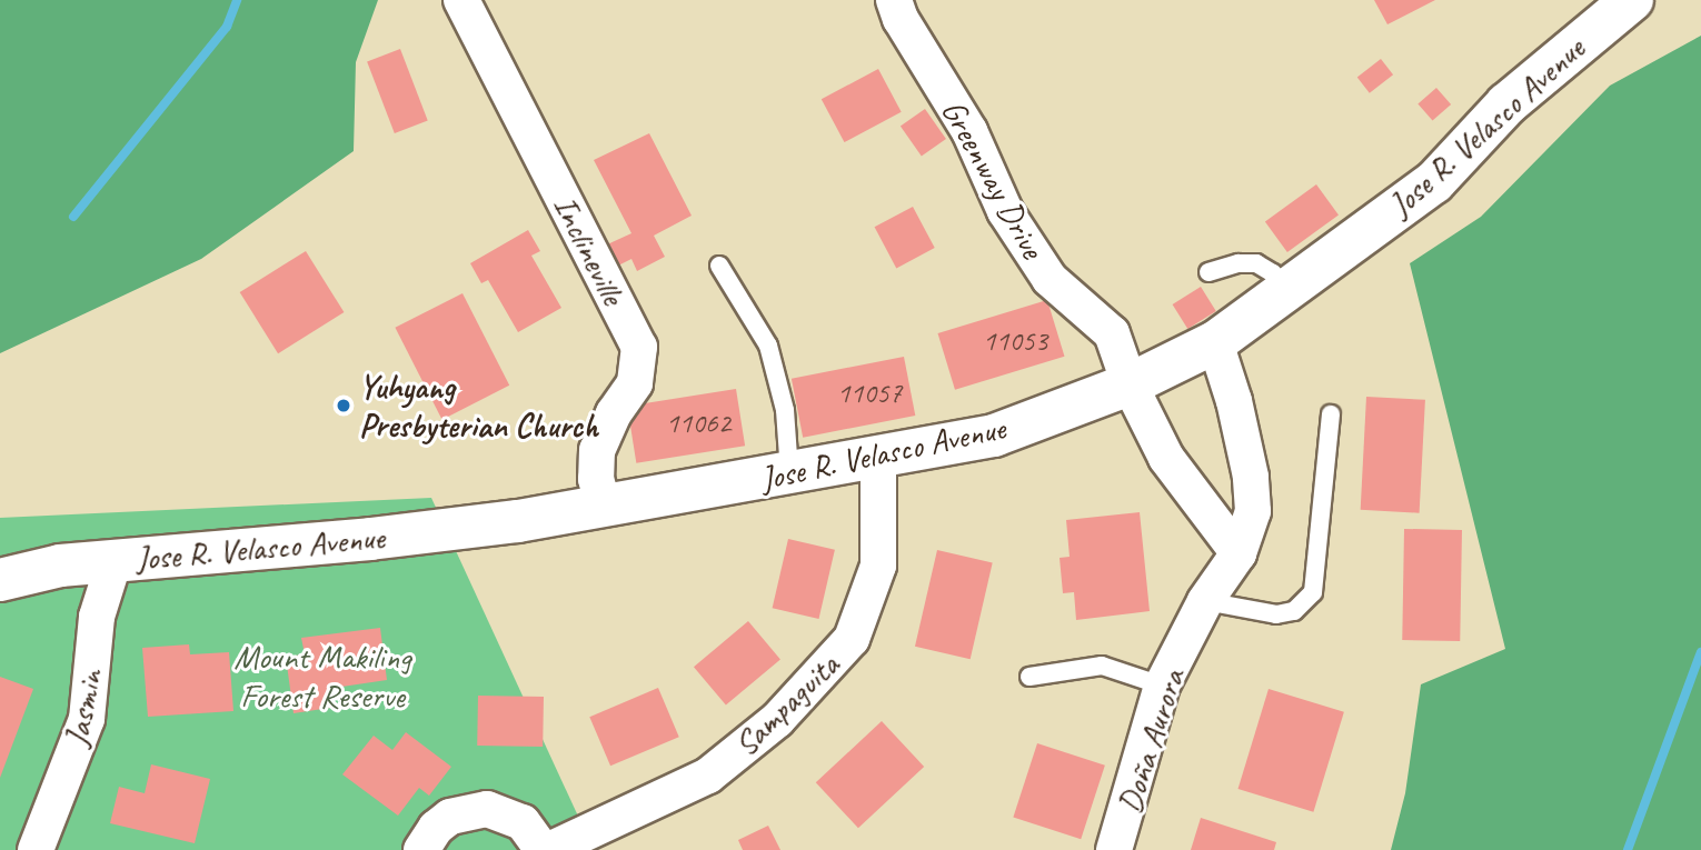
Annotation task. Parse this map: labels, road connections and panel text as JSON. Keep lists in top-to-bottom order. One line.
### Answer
{"streets":{"main road":["Jose R. Velasco Avenue"],"street":["Greenway Drive","Inclineville","Sampaguita","Jasmin","Doña Aurora"]},"crossings":[["Jose R. Velasco Avenue","Greenway Drive"],["Jose R. Velasco Avenue","Inclineville"],["Jose R. Velasco Avenue","Sampaguita"],["Jose R. Velasco Avenue","Jasmin"],["Jose R. Velasco Avenue","Doña Aurora"]],"parks":["Mount Makiling Forest Reserve"],"places":["Yuhyang Presbyterian Church"],"house_numbers":["11053","11057","11062"]}
